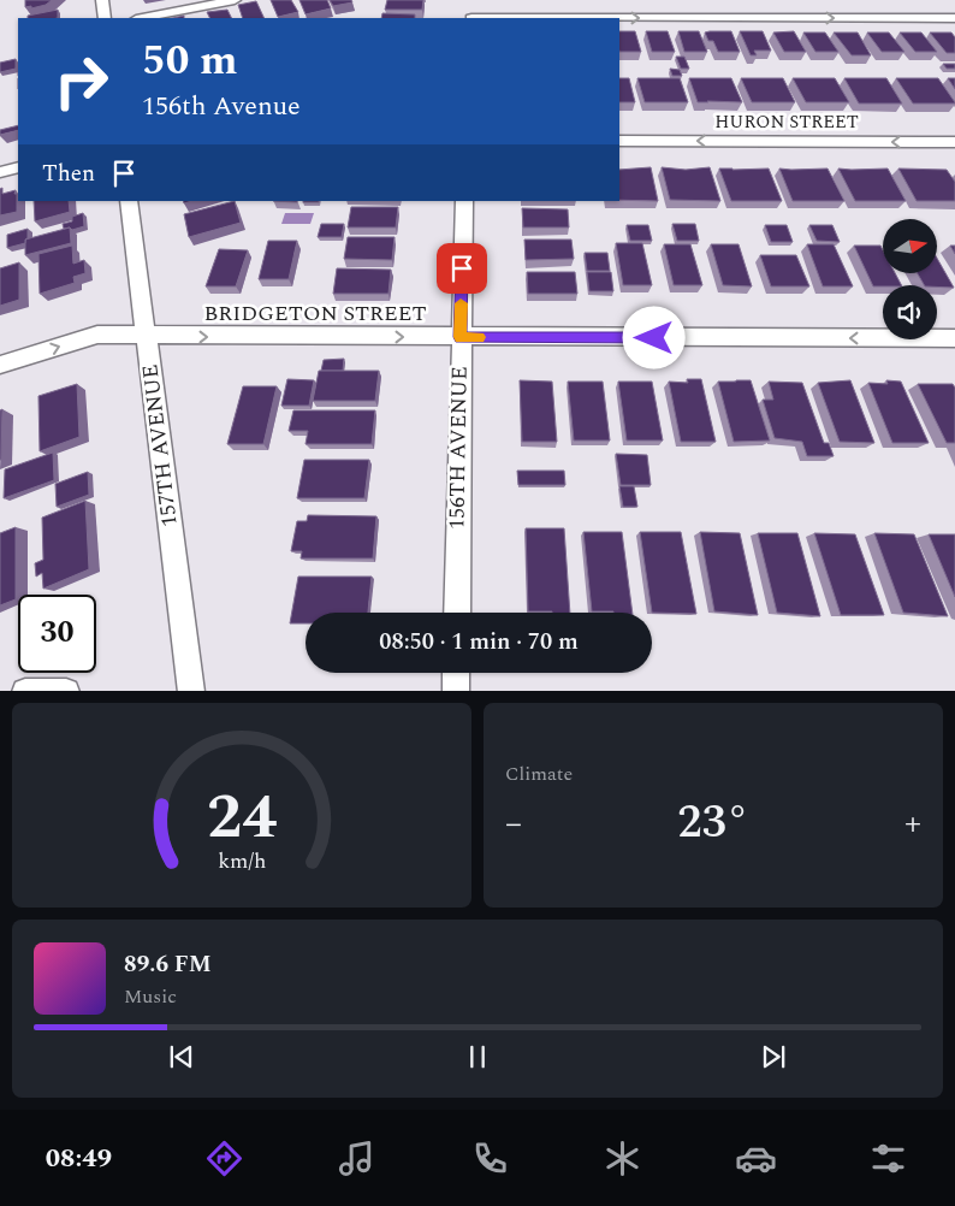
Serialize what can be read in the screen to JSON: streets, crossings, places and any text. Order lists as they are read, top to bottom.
{
  "streets": {
    "street": [
      "HURON STREET",
      "BRIDGETON STREET",
      "157TH AVENUE",
      "156TH AVENUE"
    ]
  },
  "crossings": [
    ["BRIDGETON STREET", "157TH AVENUE"],
    ["BRIDGETON STREET", "156TH AVENUE"]
  ],
  "north": "right",
  "page": {
    "turn": ["50 m", "156th Avenue"],
    "then": "Then",
    "limit": "30",
    "trip": "08:50 · 1 min · 70 m",
    "tile": "Climate",
    "heat": ["−", "23°", "+"],
    "song": ["89.6 FM", "Music"],
    "tabs": "08:49",
    "gauge": ["24", "km/h"]
  }
}
